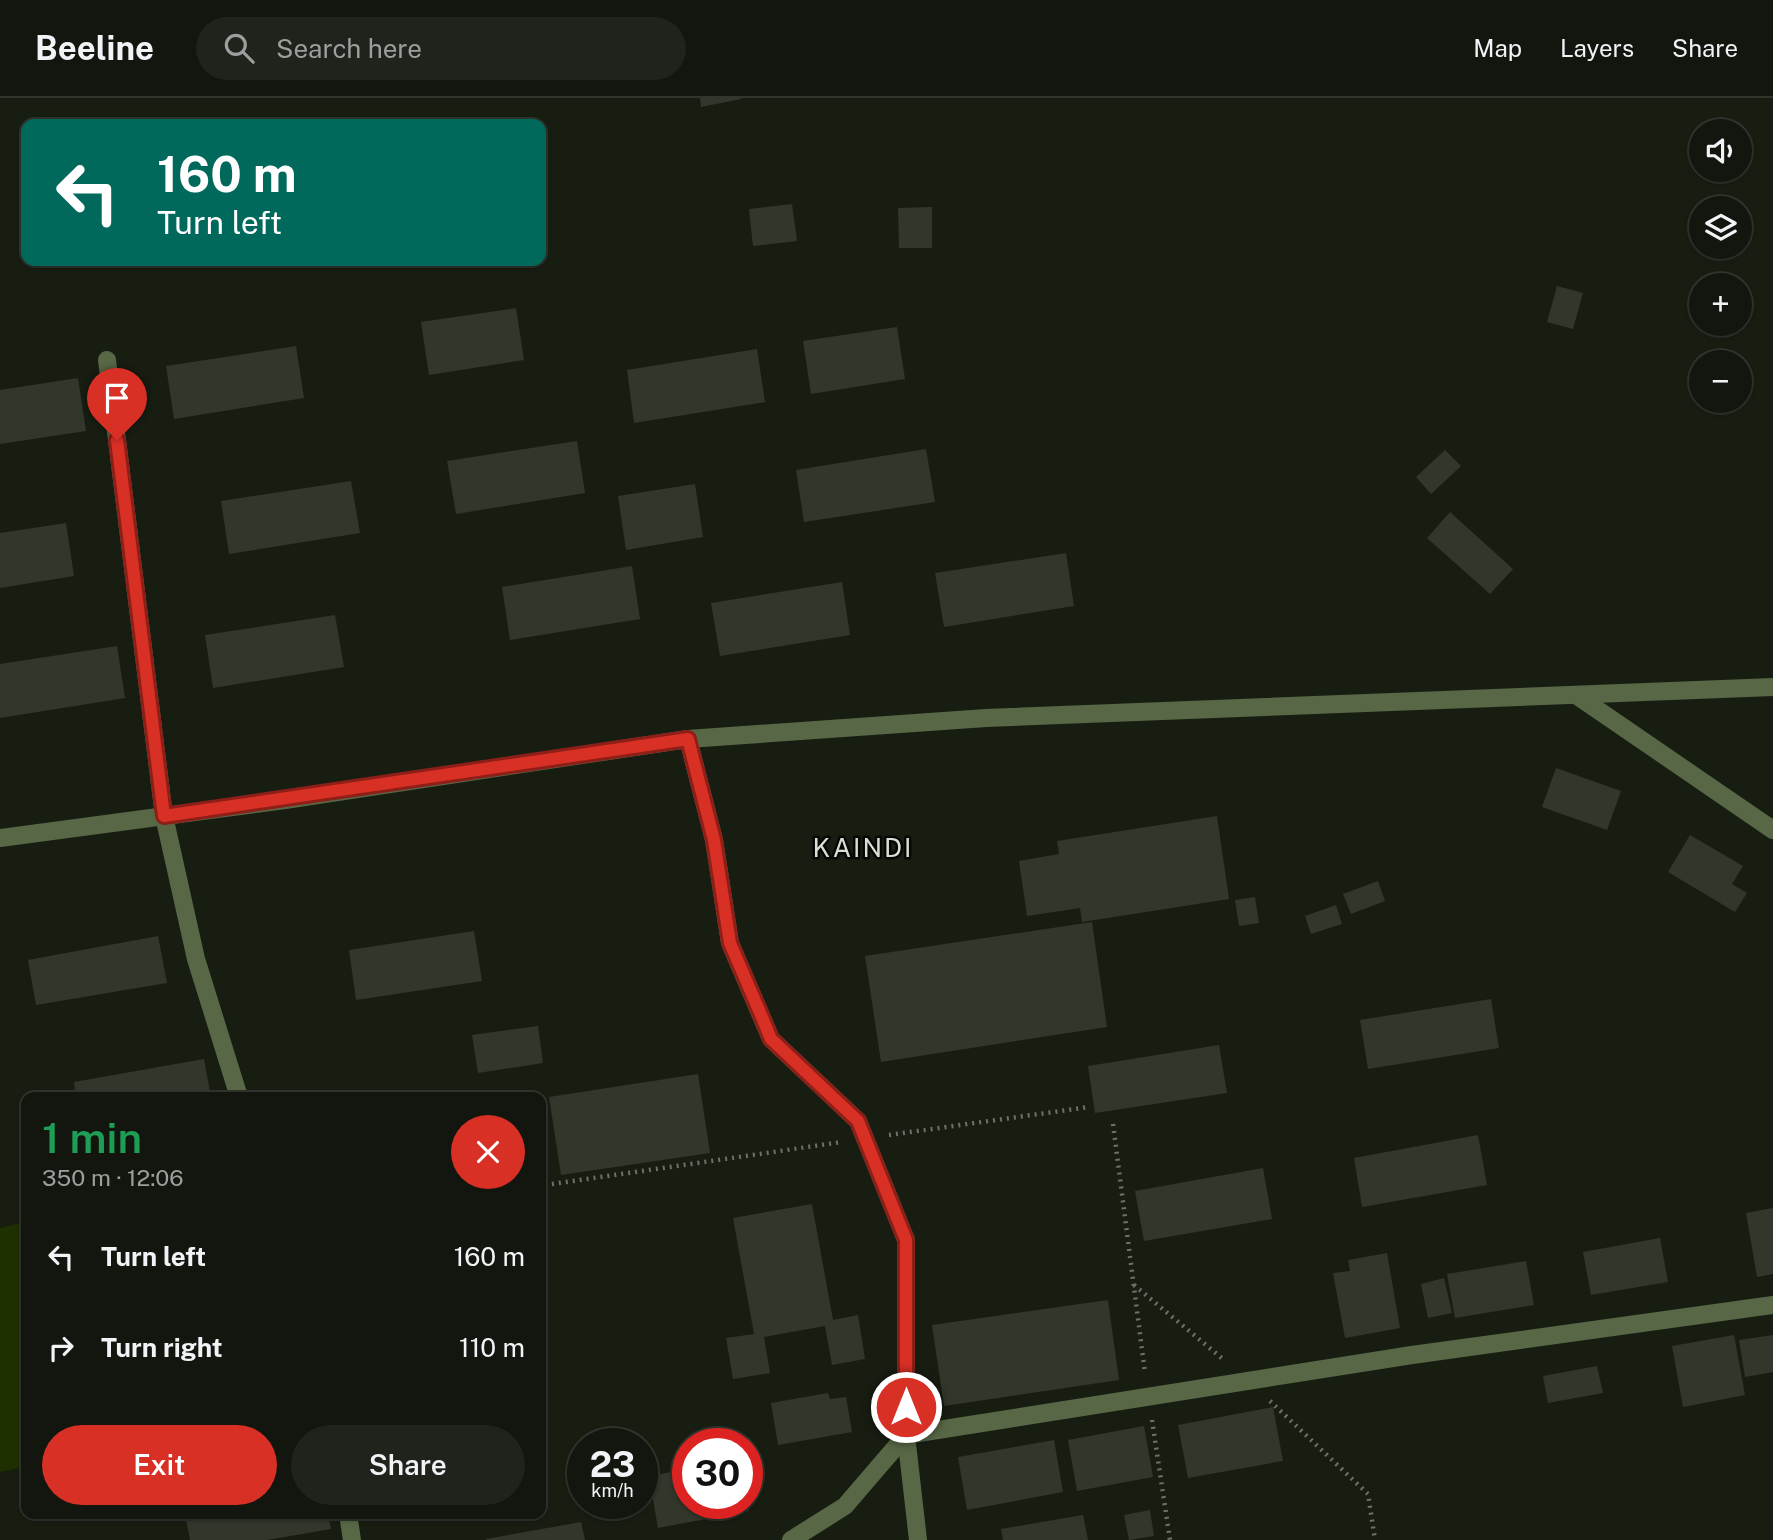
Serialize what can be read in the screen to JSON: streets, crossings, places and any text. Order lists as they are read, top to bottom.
{
  "districts": ["KAINDI"],
  "page": {
    "header": "Beeline",
    "search": "Search here",
    "nav": ["Map", "Layers", "Share"],
    "map_buttons": ["+", "−"],
    "turn": ["160 m", "Turn left"],
    "heading": ["1 min", "350 m · 12:06"],
    "list": [
      {
        "name": "Turn left",
        "value": "160 m"
      },
      {
        "name": "Turn right",
        "value": "110 m"
      }
    ],
    "buttons": ["Exit", "Share"],
    "speed": "23 km/h",
    "limit": "30"
  }
}
